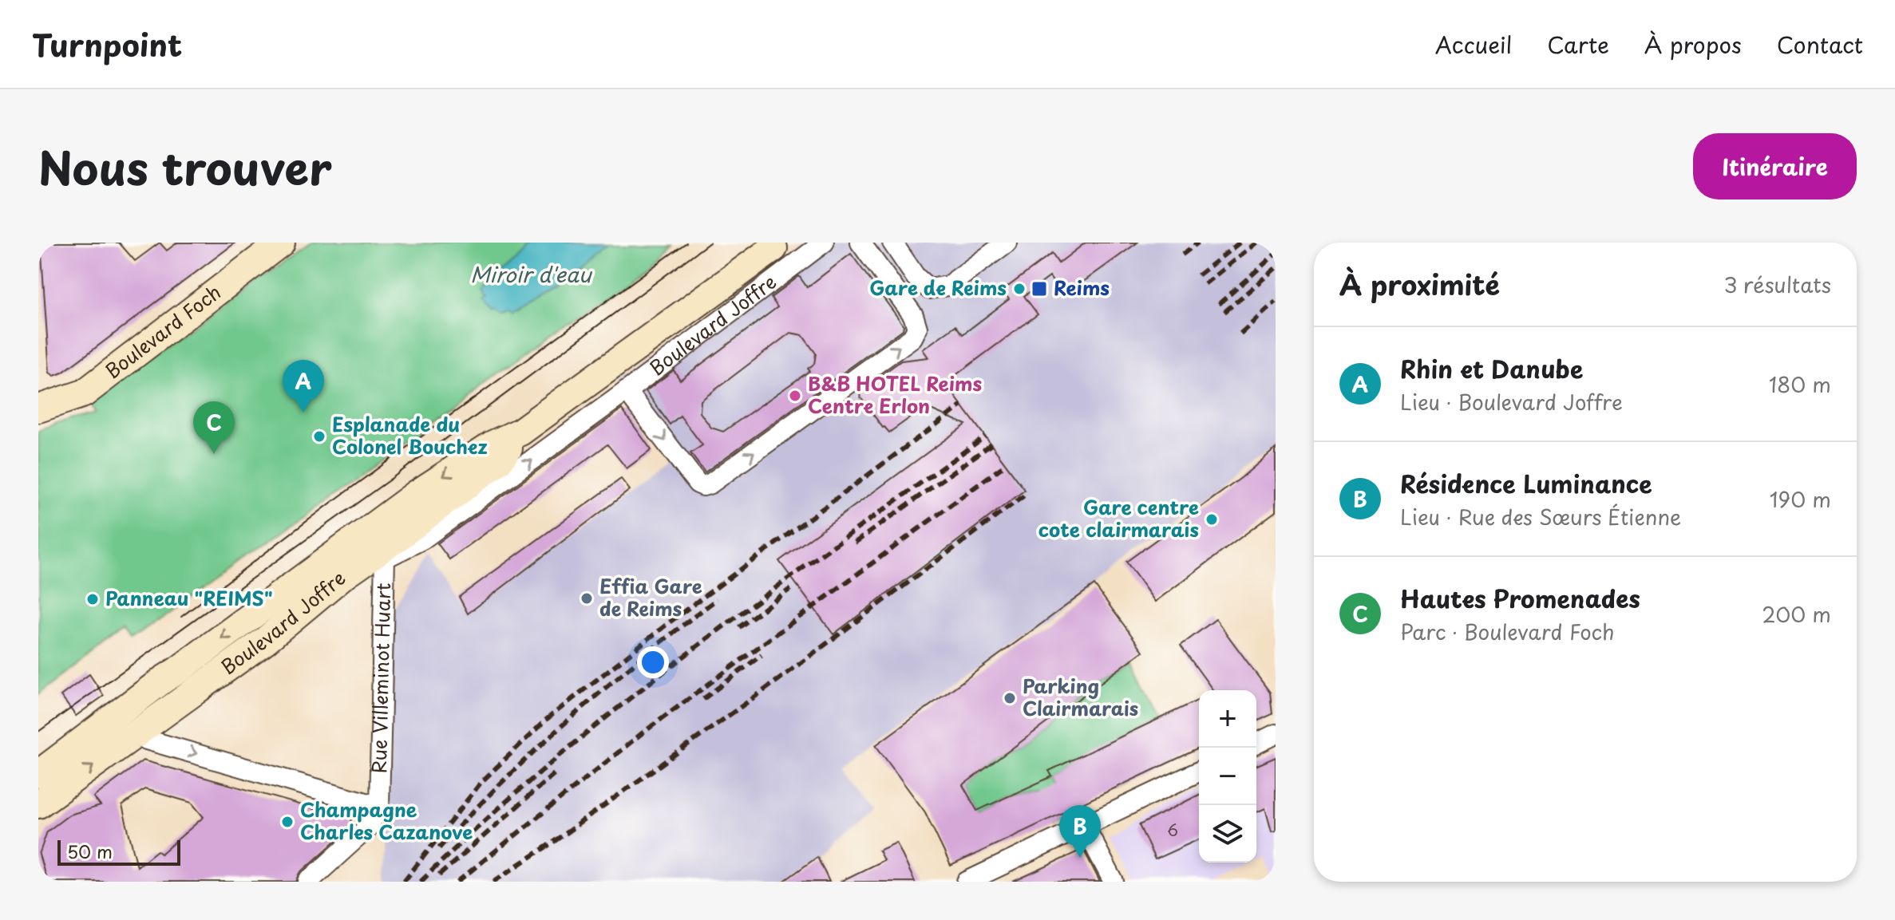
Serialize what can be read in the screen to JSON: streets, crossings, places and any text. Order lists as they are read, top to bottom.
{
  "streets": {
    "main road": ["Boulevard Joffre", "Boulevard Foch"],
    "street": ["Rue Villeminot Huart"]
  },
  "crossings": [
    ["Boulevard Joffre", "Rue Villeminot Huart"]
  ],
  "water": ["Miroir d'eau"],
  "places": {
    "other": [
      "Gare de Reims",
      "B&B HOTEL Reims Centre Erlon",
      "Esplanade du Colonel Bouchez",
      "Gare centre cote clairmarais",
      "Effia Gare de Reims",
      "Panneau \"REIMS\"",
      "Parking Clairmarais",
      "Champagne Charles Cazanove"
    ],
    "transit": ["Reims"]
  },
  "house_numbers": ["6"],
  "scale_bar": "50 m",
  "page": {
    "header": "Turnpoint",
    "nav": [
      "Accueil",
      "Carte",
      "À propos",
      "Contact"
    ],
    "title": "Nous trouver",
    "buttons": "Itinéraire",
    "heading": ["À proximité", "3 résultats"],
    "list": [
      {
        "mark": "A",
        "name": "Rhin et Danube",
        "note": "Lieu · Boulevard Joffre",
        "value": "180 m"
      },
      {
        "mark": "B",
        "name": "Résidence Luminance",
        "note": "Lieu · Rue des Sœurs Étienne",
        "value": "190 m"
      },
      {
        "mark": "C",
        "name": "Hautes Promenades",
        "note": "Parc · Boulevard Foch",
        "value": "200 m"
      }
    ],
    "pins": ["A", "C", "B"],
    "map_buttons": ["+", "−"],
    "scale": "50 m"
  }
}
